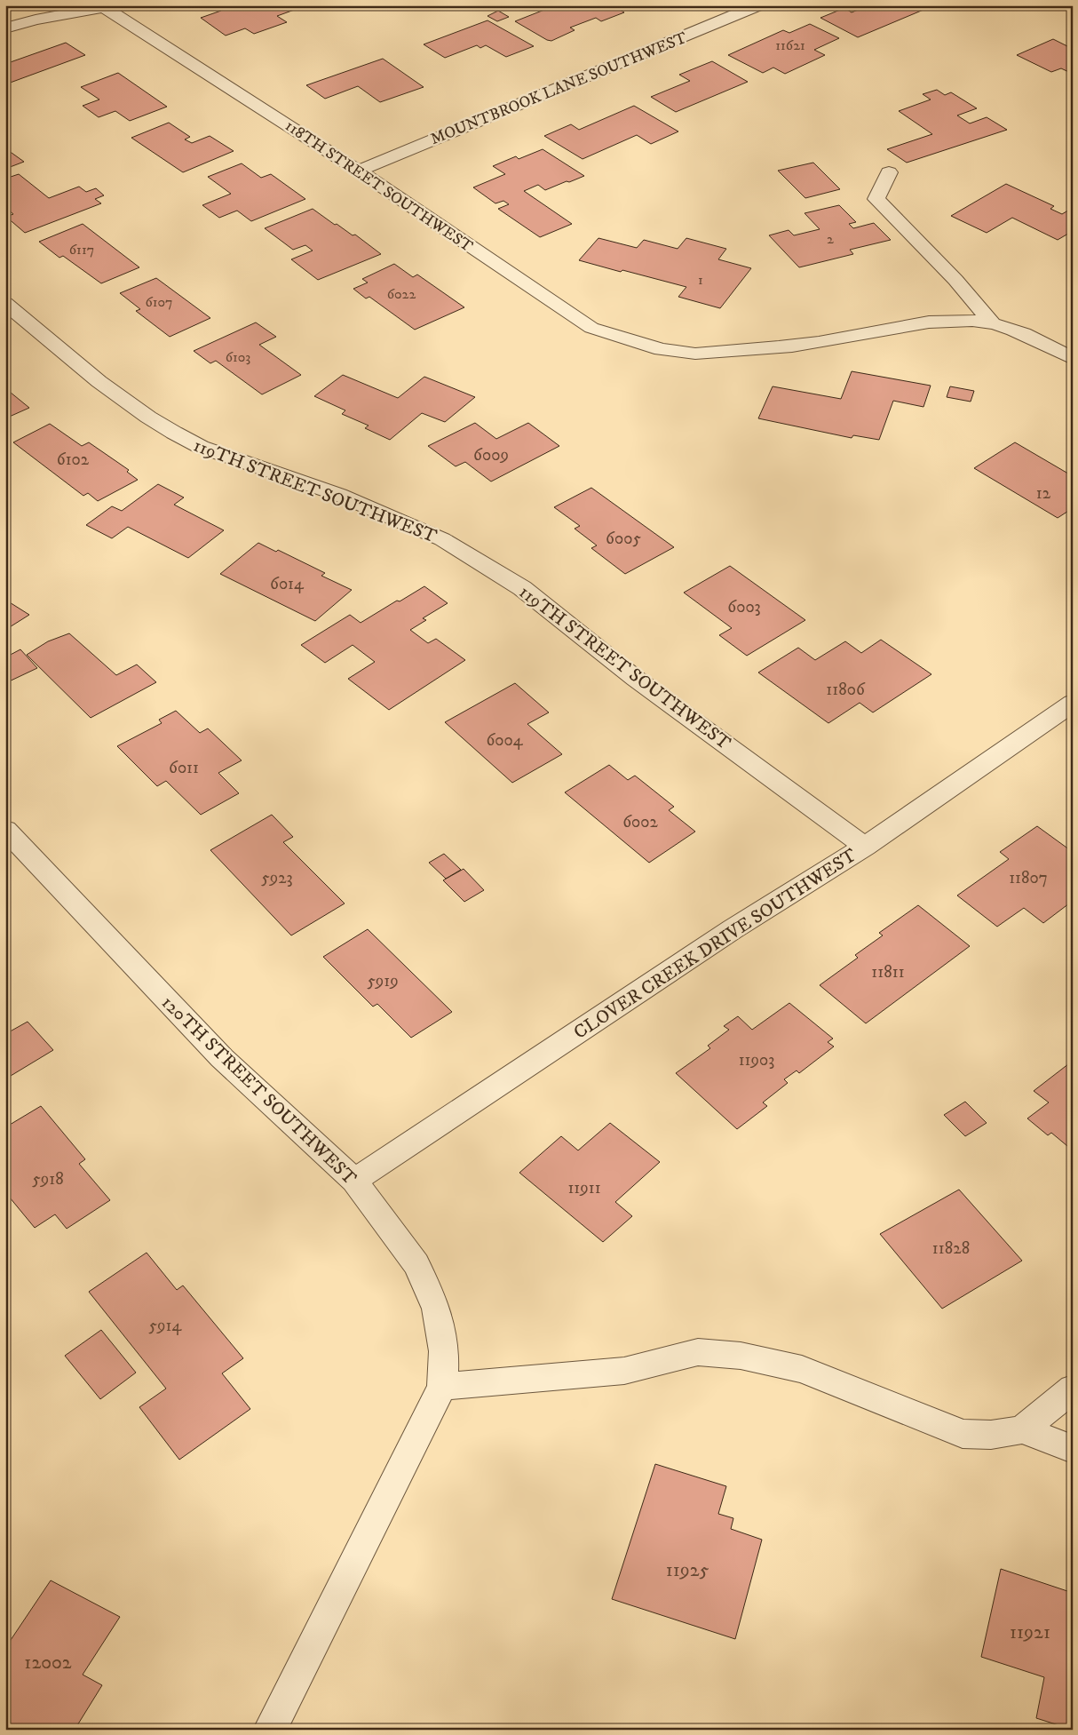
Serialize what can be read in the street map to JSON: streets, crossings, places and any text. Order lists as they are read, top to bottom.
{
  "streets": {
    "street": [
      "MOUNTBROOK LANE SOUTHWEST",
      "118TH STREET SOUTHWEST",
      "119TH STREET SOUTHWEST",
      "CLOVER CREEK DRIVE SOUTHWEST",
      "120TH STREET SOUTHWEST"
    ]
  },
  "crossings": [
    ["MOUNTBROOK LANE SOUTHWEST", "118TH STREET SOUTHWEST"],
    ["119TH STREET SOUTHWEST", "CLOVER CREEK DRIVE SOUTHWEST"],
    ["CLOVER CREEK DRIVE SOUTHWEST", "120TH STREET SOUTHWEST"]
  ],
  "house_numbers": [
    "11621",
    "2",
    "6117",
    "1",
    "6022",
    "6107",
    "6103",
    "6009",
    "6102",
    "12",
    "6005",
    "6014",
    "6003",
    "11806",
    "6004",
    "6011",
    "6002",
    "5923",
    "11807",
    "11811",
    "5919",
    "11903",
    "5918",
    "11911",
    "11828",
    "5914",
    "11925",
    "11921",
    "12002"
  ]
}
